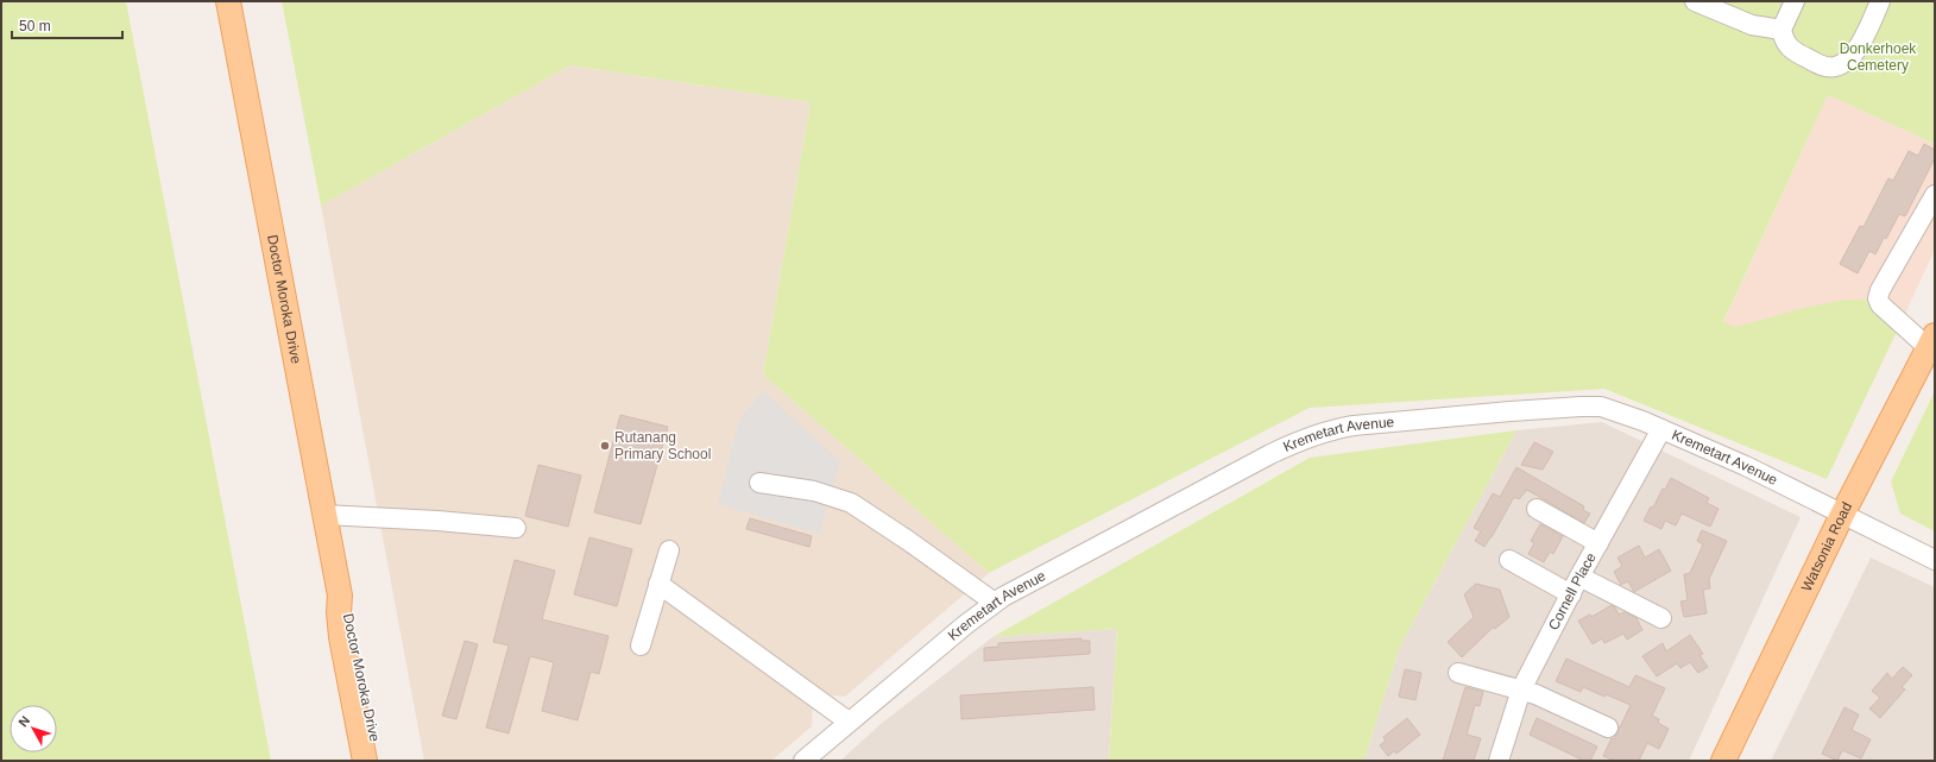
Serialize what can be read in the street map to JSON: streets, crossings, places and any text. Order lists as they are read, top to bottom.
{
  "streets": {
    "main road": ["Doctor Moroka Drive", "Watsonia Road"],
    "street": ["Kremetart Avenue", "Cornell Place"]
  },
  "crossings": [
    ["Kremetart Avenue", "Watsonia Road"],
    ["Kremetart Avenue", "Cornell Place"]
  ],
  "parks": ["Donkerhoek Cemetery"],
  "places": ["Rutanang Primary School"],
  "scale_bar": "50 m",
  "north": "top left"
}
